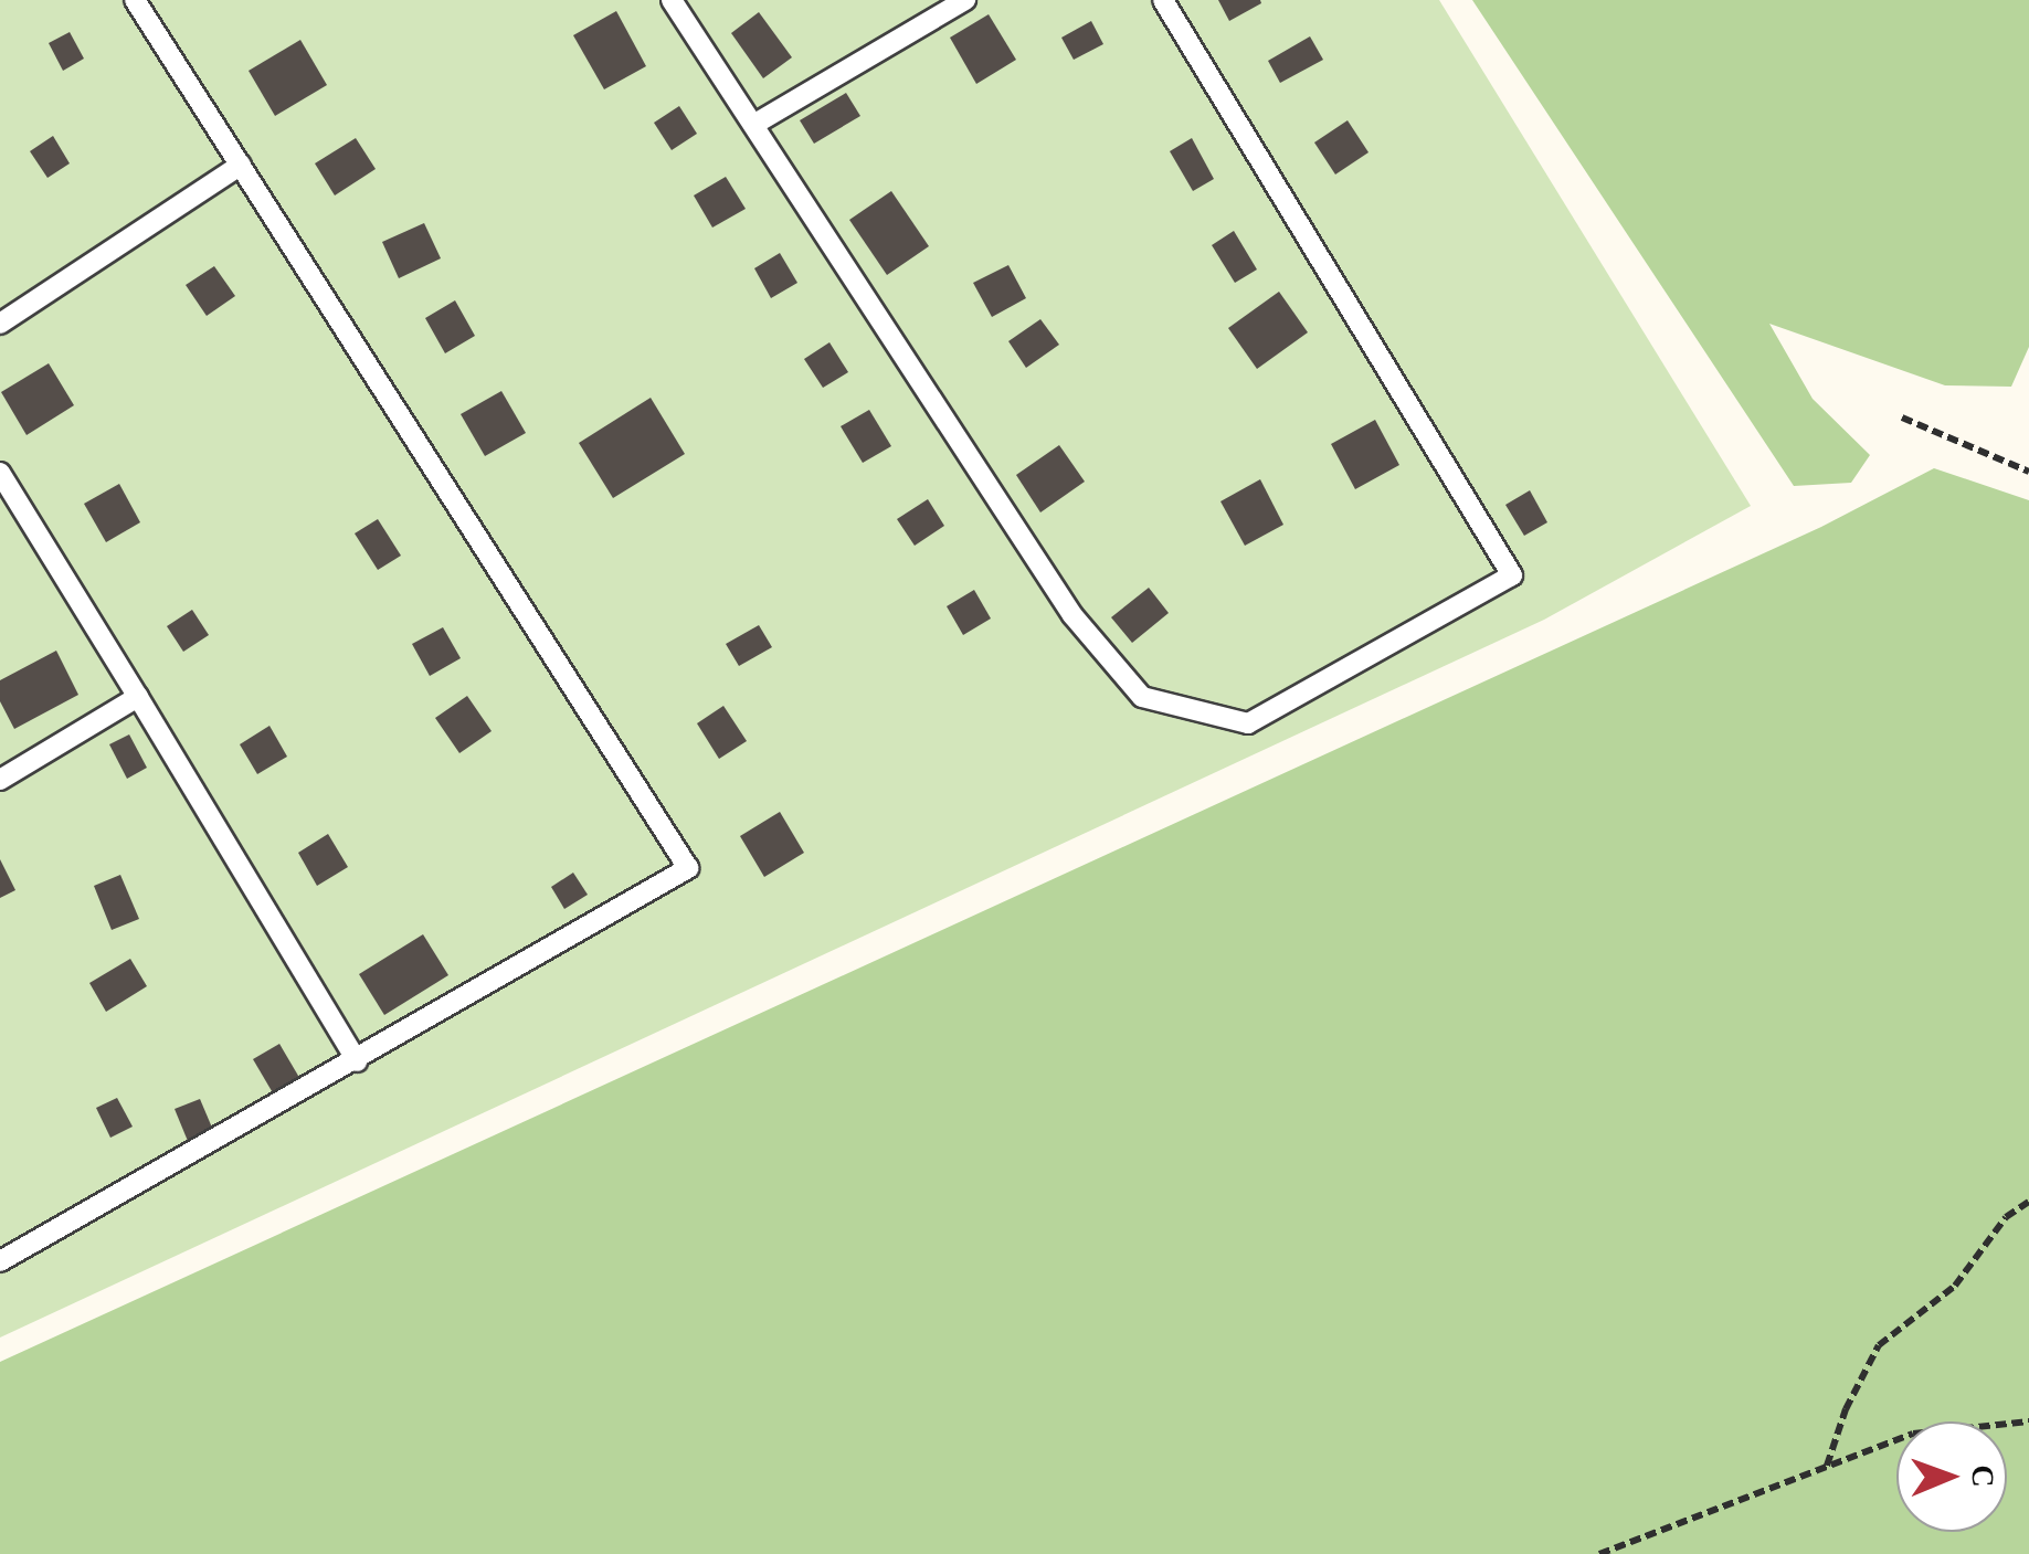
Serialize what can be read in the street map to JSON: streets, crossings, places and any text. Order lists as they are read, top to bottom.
{
  "north": "right"
}
